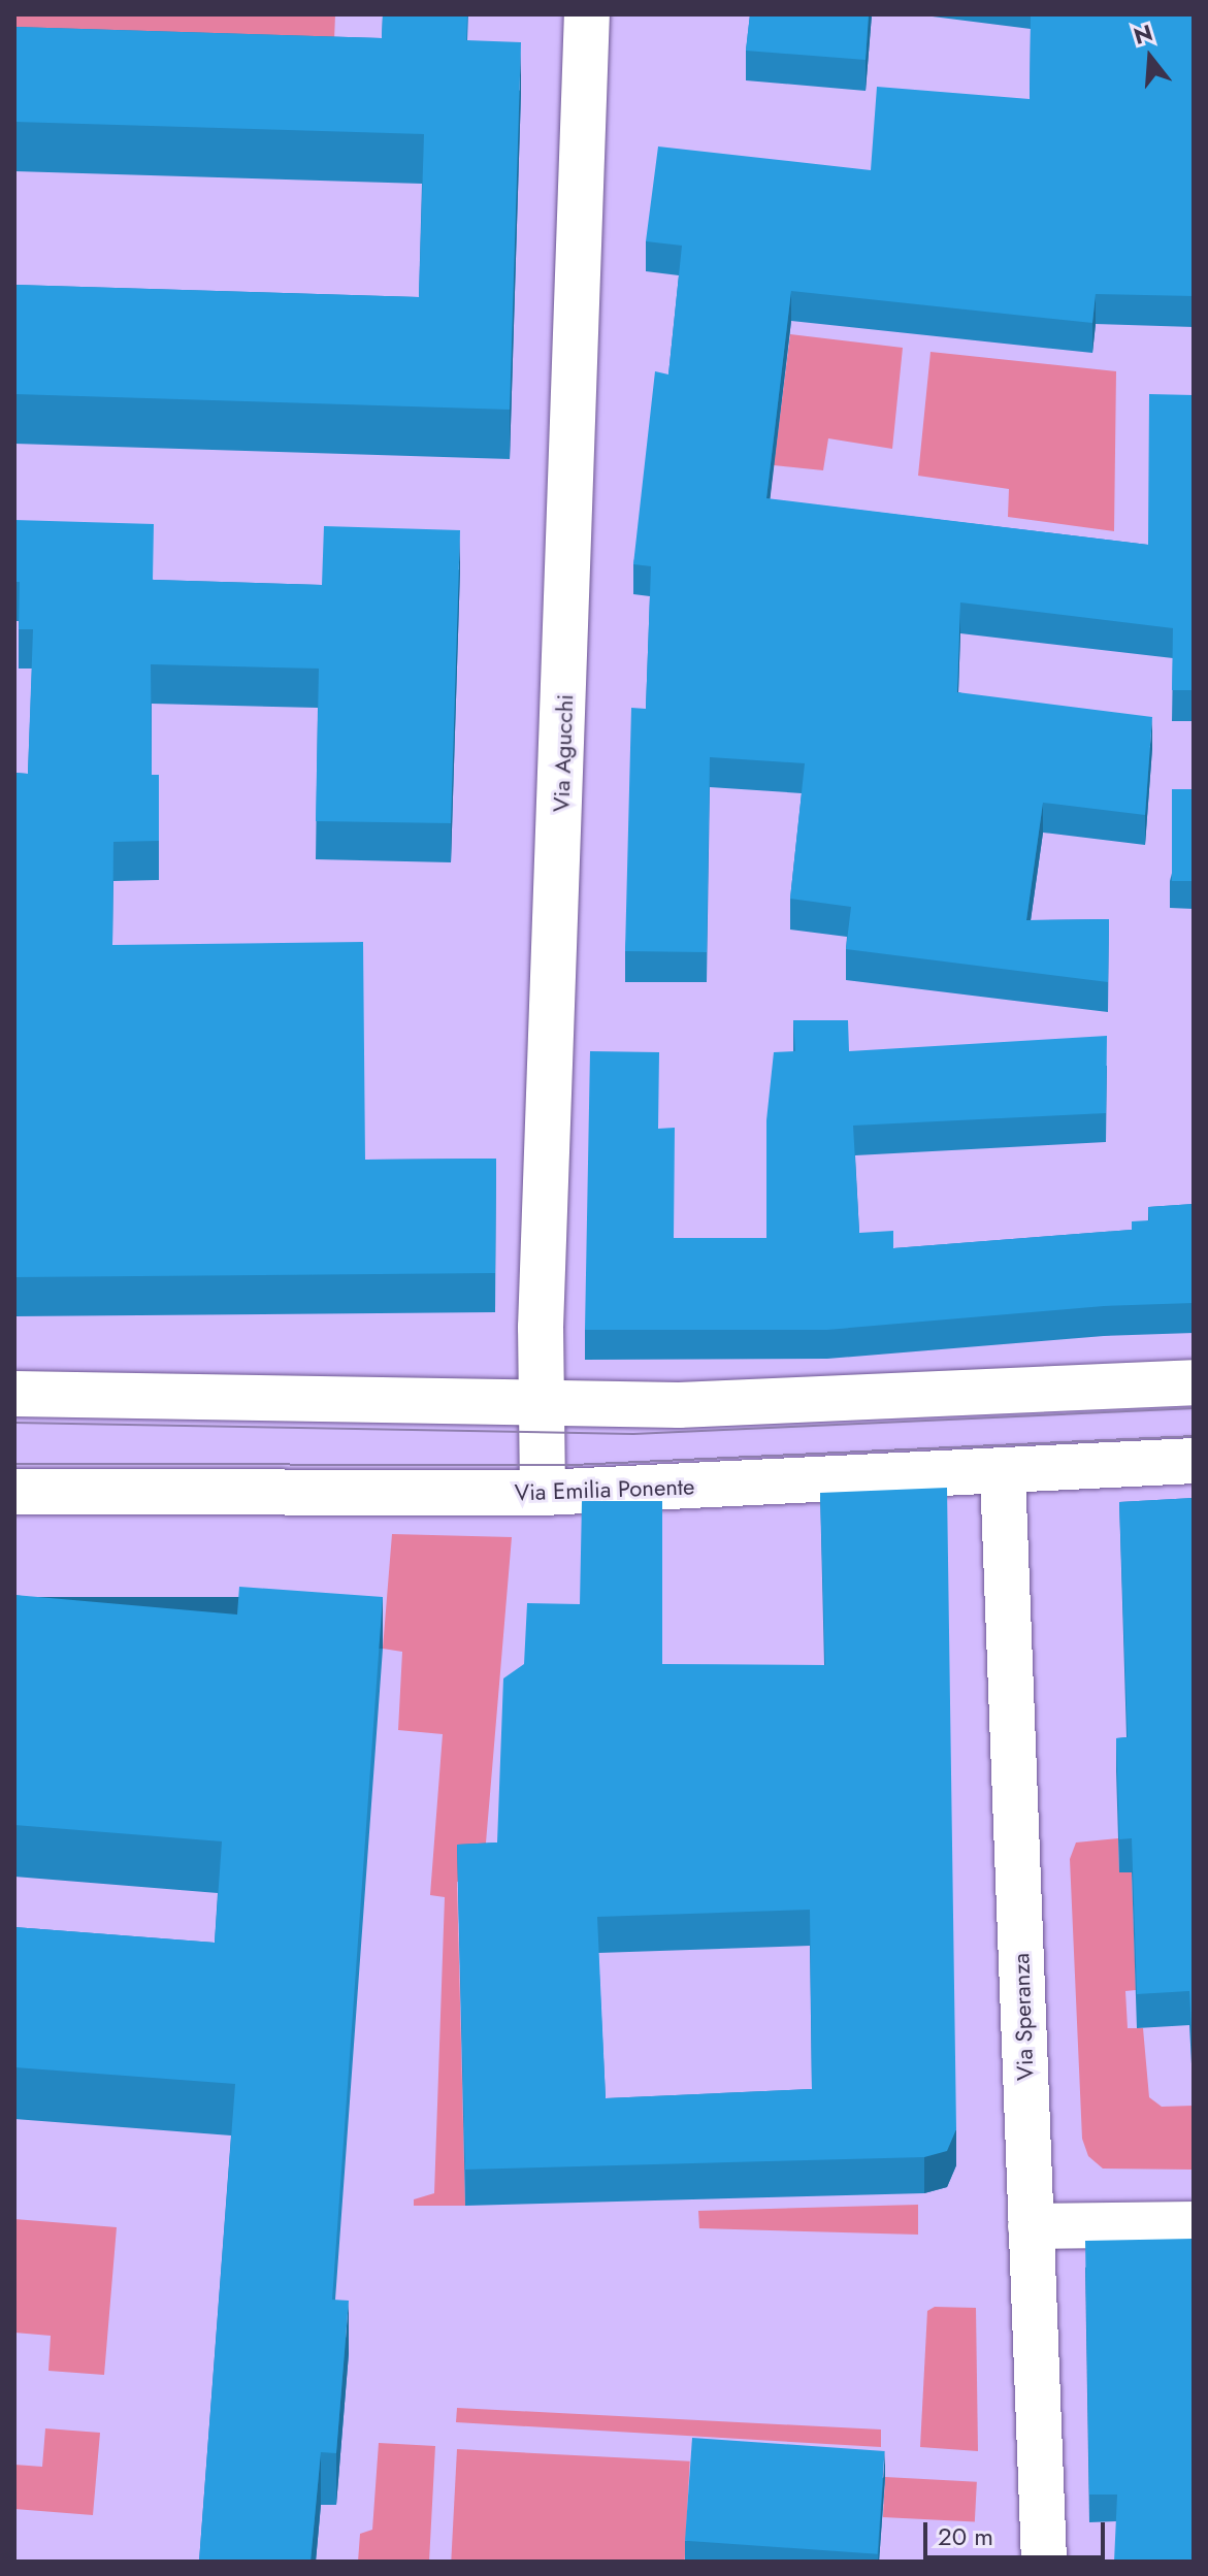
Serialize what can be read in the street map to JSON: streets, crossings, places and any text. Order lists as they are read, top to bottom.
{
  "streets": {
    "street": ["Via Agucchi", "Via Emilia Ponente", "Via Speranza"]
  },
  "crossings": [
    ["Via Agucchi", "Via Emilia Ponente"],
    ["Via Emilia Ponente", "Via Speranza"]
  ],
  "scale_bar": "20 m",
  "north": "top"
}
